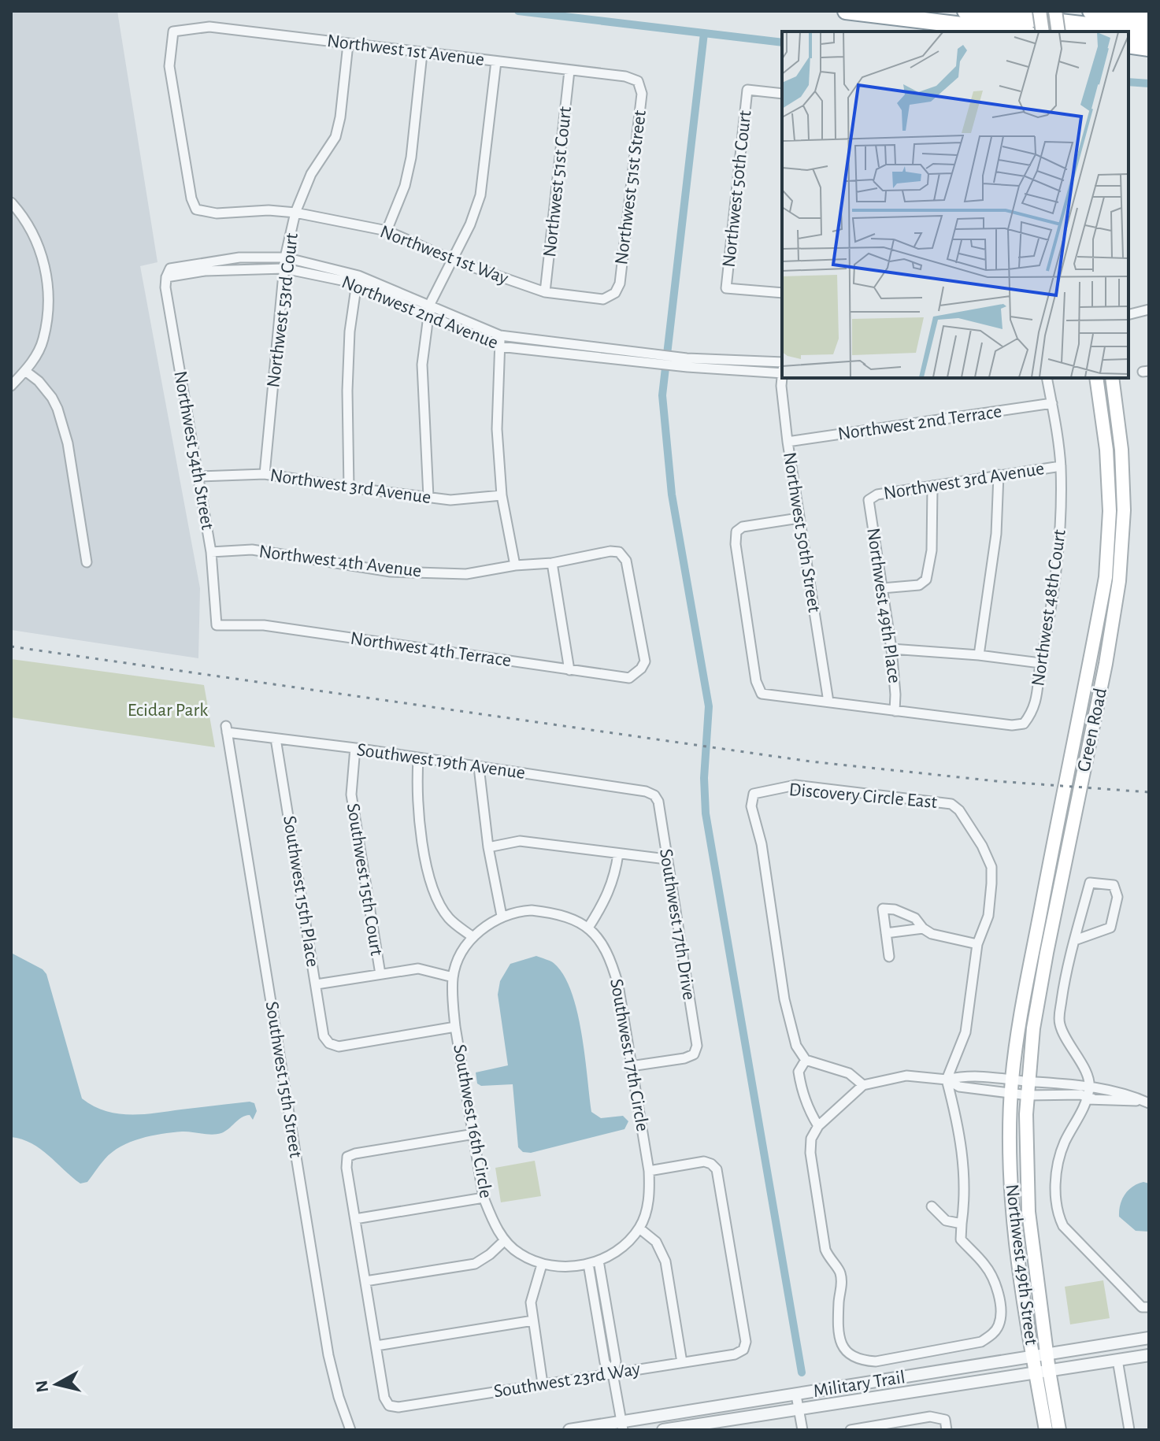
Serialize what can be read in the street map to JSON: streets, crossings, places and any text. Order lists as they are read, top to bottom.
{
  "streets": {
    "main road": ["Green Road", "Northwest 49th Street"],
    "street": [
      "Northwest 1st Avenue",
      "Northwest 51st Court",
      "Northwest 51st Street",
      "Northwest 50th Court",
      "Northwest 1st Way",
      "Northwest 53rd Court",
      "Northwest 2nd Avenue",
      "Northwest 2nd Terrace",
      "Northwest 54th Street",
      "Northwest 3rd Avenue",
      "Northwest 50th Street",
      "Northwest 4th Avenue",
      "Northwest 49th Place",
      "Northwest 48th Court",
      "Northwest 4th Terrace",
      "Southwest 19th Avenue",
      "Discovery Circle East",
      "Southwest 15th Court",
      "Southwest 15th Place",
      "Southwest 17th Drive",
      "Southwest 17th Circle",
      "Southwest 15th Street",
      "Southwest 16th Circle",
      "Southwest 23rd Way",
      "Military Trail"
    ]
  },
  "crossings": [
    ["Northwest 1st Avenue", "Northwest 51st Court"],
    ["Northwest 1st Avenue", "Northwest 51st Street"],
    ["Northwest 1st Avenue", "Northwest 1st Way"],
    ["Northwest 1st Avenue", "Northwest 53rd Court"],
    ["Northwest 51st Court", "Northwest 1st Way"],
    ["Northwest 51st Street", "Northwest 1st Way"],
    ["Northwest 1st Way", "Northwest 53rd Court"],
    ["Northwest 53rd Court", "Northwest 2nd Avenue"],
    ["Northwest 53rd Court", "Northwest 3rd Avenue"],
    ["Northwest 2nd Avenue", "Northwest 54th Street"],
    ["Northwest 2nd Terrace", "Northwest 50th Street"],
    ["Northwest 2nd Terrace", "Northwest 48th Court"],
    ["Northwest 54th Street", "Northwest 3rd Avenue"],
    ["Northwest 54th Street", "Northwest 4th Avenue"],
    ["Northwest 54th Street", "Northwest 4th Terrace"],
    ["Northwest 3rd Avenue", "Northwest 49th Place"],
    ["Northwest 3rd Avenue", "Northwest 48th Court"],
    ["Northwest 4th Avenue", "Northwest 4th Terrace"],
    ["Northwest 49th Place", "Northwest 48th Court"],
    ["Green Road", "Northwest 49th Street"],
    ["Southwest 19th Avenue", "Southwest 15th Court"],
    ["Southwest 19th Avenue", "Southwest 15th Place"],
    ["Southwest 19th Avenue", "Southwest 17th Drive"],
    ["Southwest 19th Avenue", "Southwest 15th Street"],
    ["Southwest 15th Place", "Southwest 16th Circle"],
    ["Southwest 17th Drive", "Southwest 17th Circle"],
    ["Southwest 17th Circle", "Southwest 16th Circle"],
    ["Southwest 17th Circle", "Southwest 23rd Way"],
    ["Northwest 49th Street", "Military Trail"]
  ],
  "parks": ["Ecidar Park"],
  "north": "left"
}
